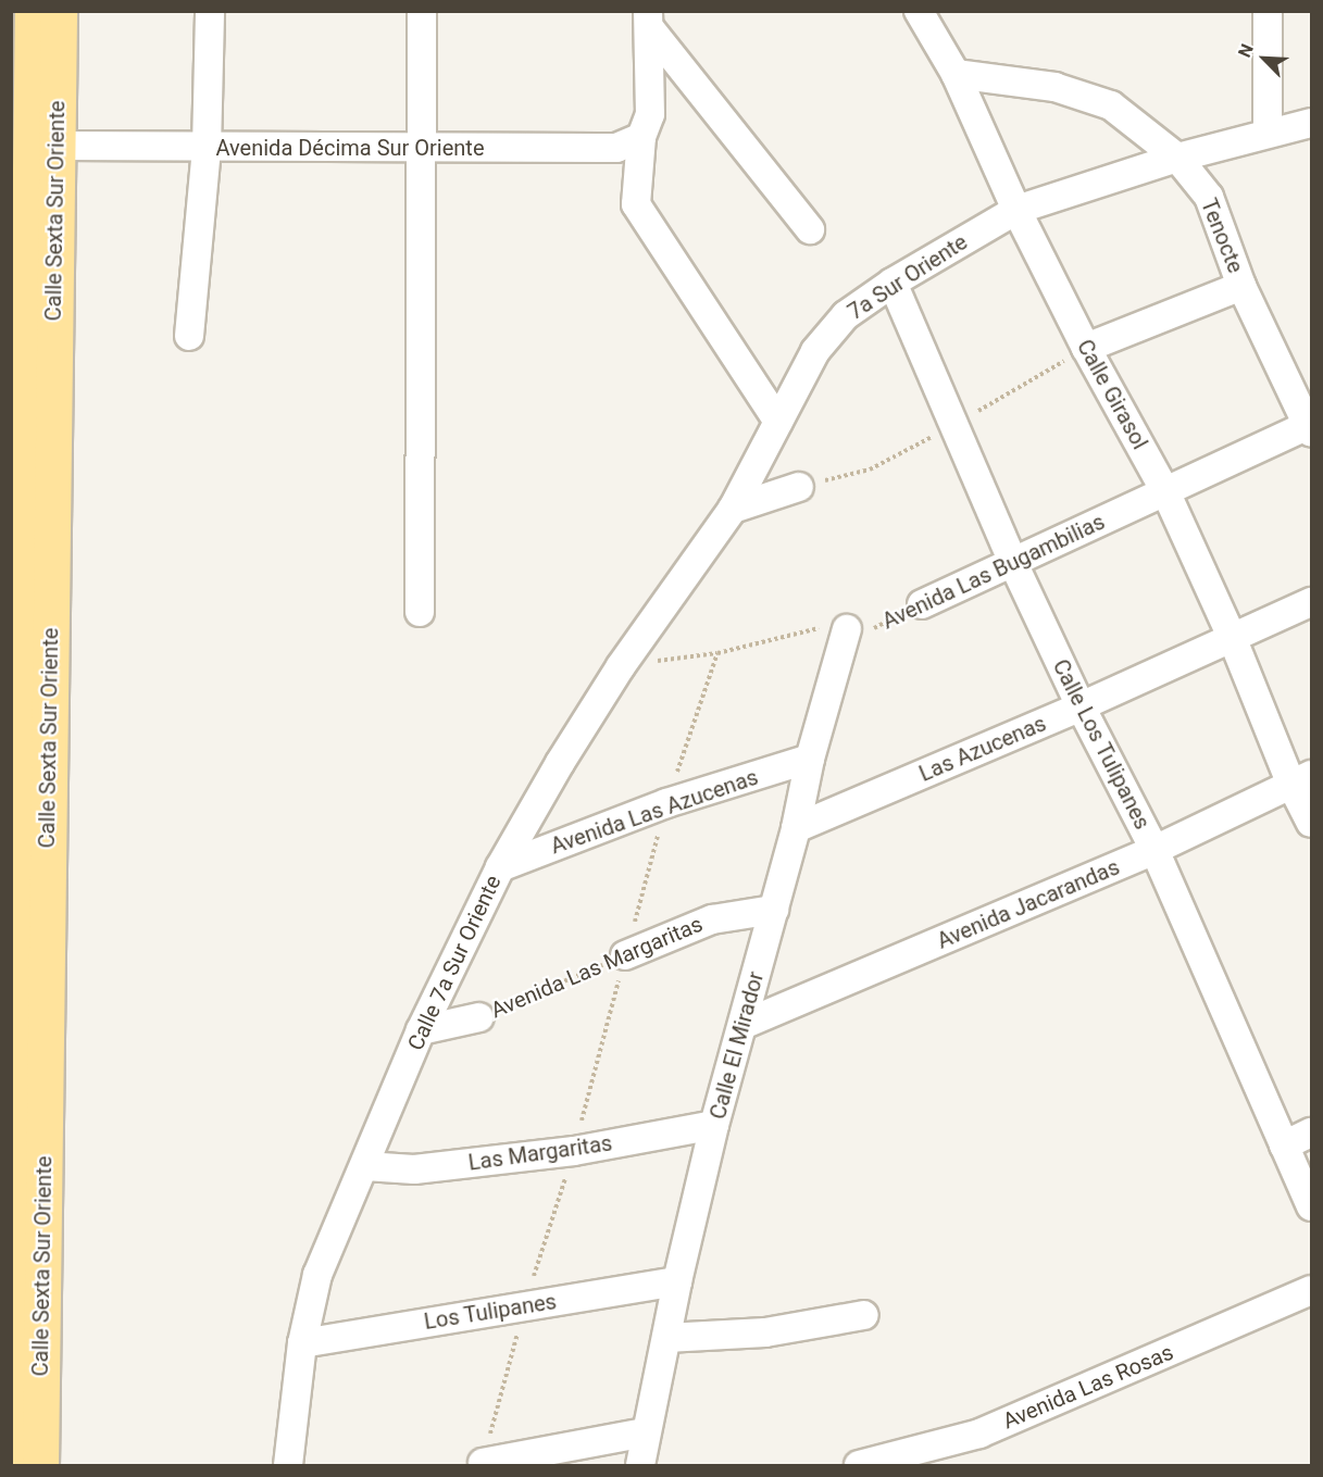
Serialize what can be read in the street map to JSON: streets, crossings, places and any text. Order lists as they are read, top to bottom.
{
  "streets": {
    "main road": ["Calle Sexta Sur Oriente"],
    "street": [
      "Avenida Décima Sur Oriente",
      "Tenocte",
      "7a Sur Oriente",
      "Calle Girasol",
      "Avenida Las Bugambilias",
      "Calle Los Tulipanes",
      "Las Azucenas",
      "Avenida Las Azucenas",
      "Avenida Jacarandas",
      "Calle 7a Sur Oriente",
      "Avenida Las Margaritas",
      "Calle El Mirador",
      "Las Margaritas",
      "Los Tulipanes",
      "Avenida Las Rosas"
    ]
  },
  "crossings": [
    ["Avenida Décima Sur Oriente", "Calle Sexta Sur Oriente"],
    ["Tenocte", "7a Sur Oriente"],
    ["Tenocte", "Calle Girasol"],
    ["Tenocte", "Avenida Las Bugambilias"],
    ["7a Sur Oriente", "Calle Girasol"],
    ["7a Sur Oriente", "Calle Los Tulipanes"],
    ["7a Sur Oriente", "Calle 7a Sur Oriente"],
    ["Calle Girasol", "Avenida Las Bugambilias"],
    ["Calle Girasol", "Las Azucenas"],
    ["Calle Girasol", "Avenida Jacarandas"],
    ["Avenida Las Bugambilias", "Calle Los Tulipanes"],
    ["Avenida Las Bugambilias", "Calle 7a Sur Oriente"],
    ["Avenida Las Bugambilias", "Calle El Mirador"],
    ["Calle Los Tulipanes", "Las Azucenas"],
    ["Calle Los Tulipanes", "Avenida Jacarandas"],
    ["Las Azucenas", "Calle El Mirador"],
    ["Avenida Las Azucenas", "Calle 7a Sur Oriente"],
    ["Avenida Las Azucenas", "Calle El Mirador"],
    ["Avenida Jacarandas", "Calle El Mirador"],
    ["Calle 7a Sur Oriente", "Avenida Las Margaritas"],
    ["Calle 7a Sur Oriente", "Las Margaritas"],
    ["Calle 7a Sur Oriente", "Los Tulipanes"],
    ["Avenida Las Margaritas", "Calle El Mirador"],
    ["Calle El Mirador", "Las Margaritas"],
    ["Calle El Mirador", "Los Tulipanes"]
  ],
  "north": "top left"
}
